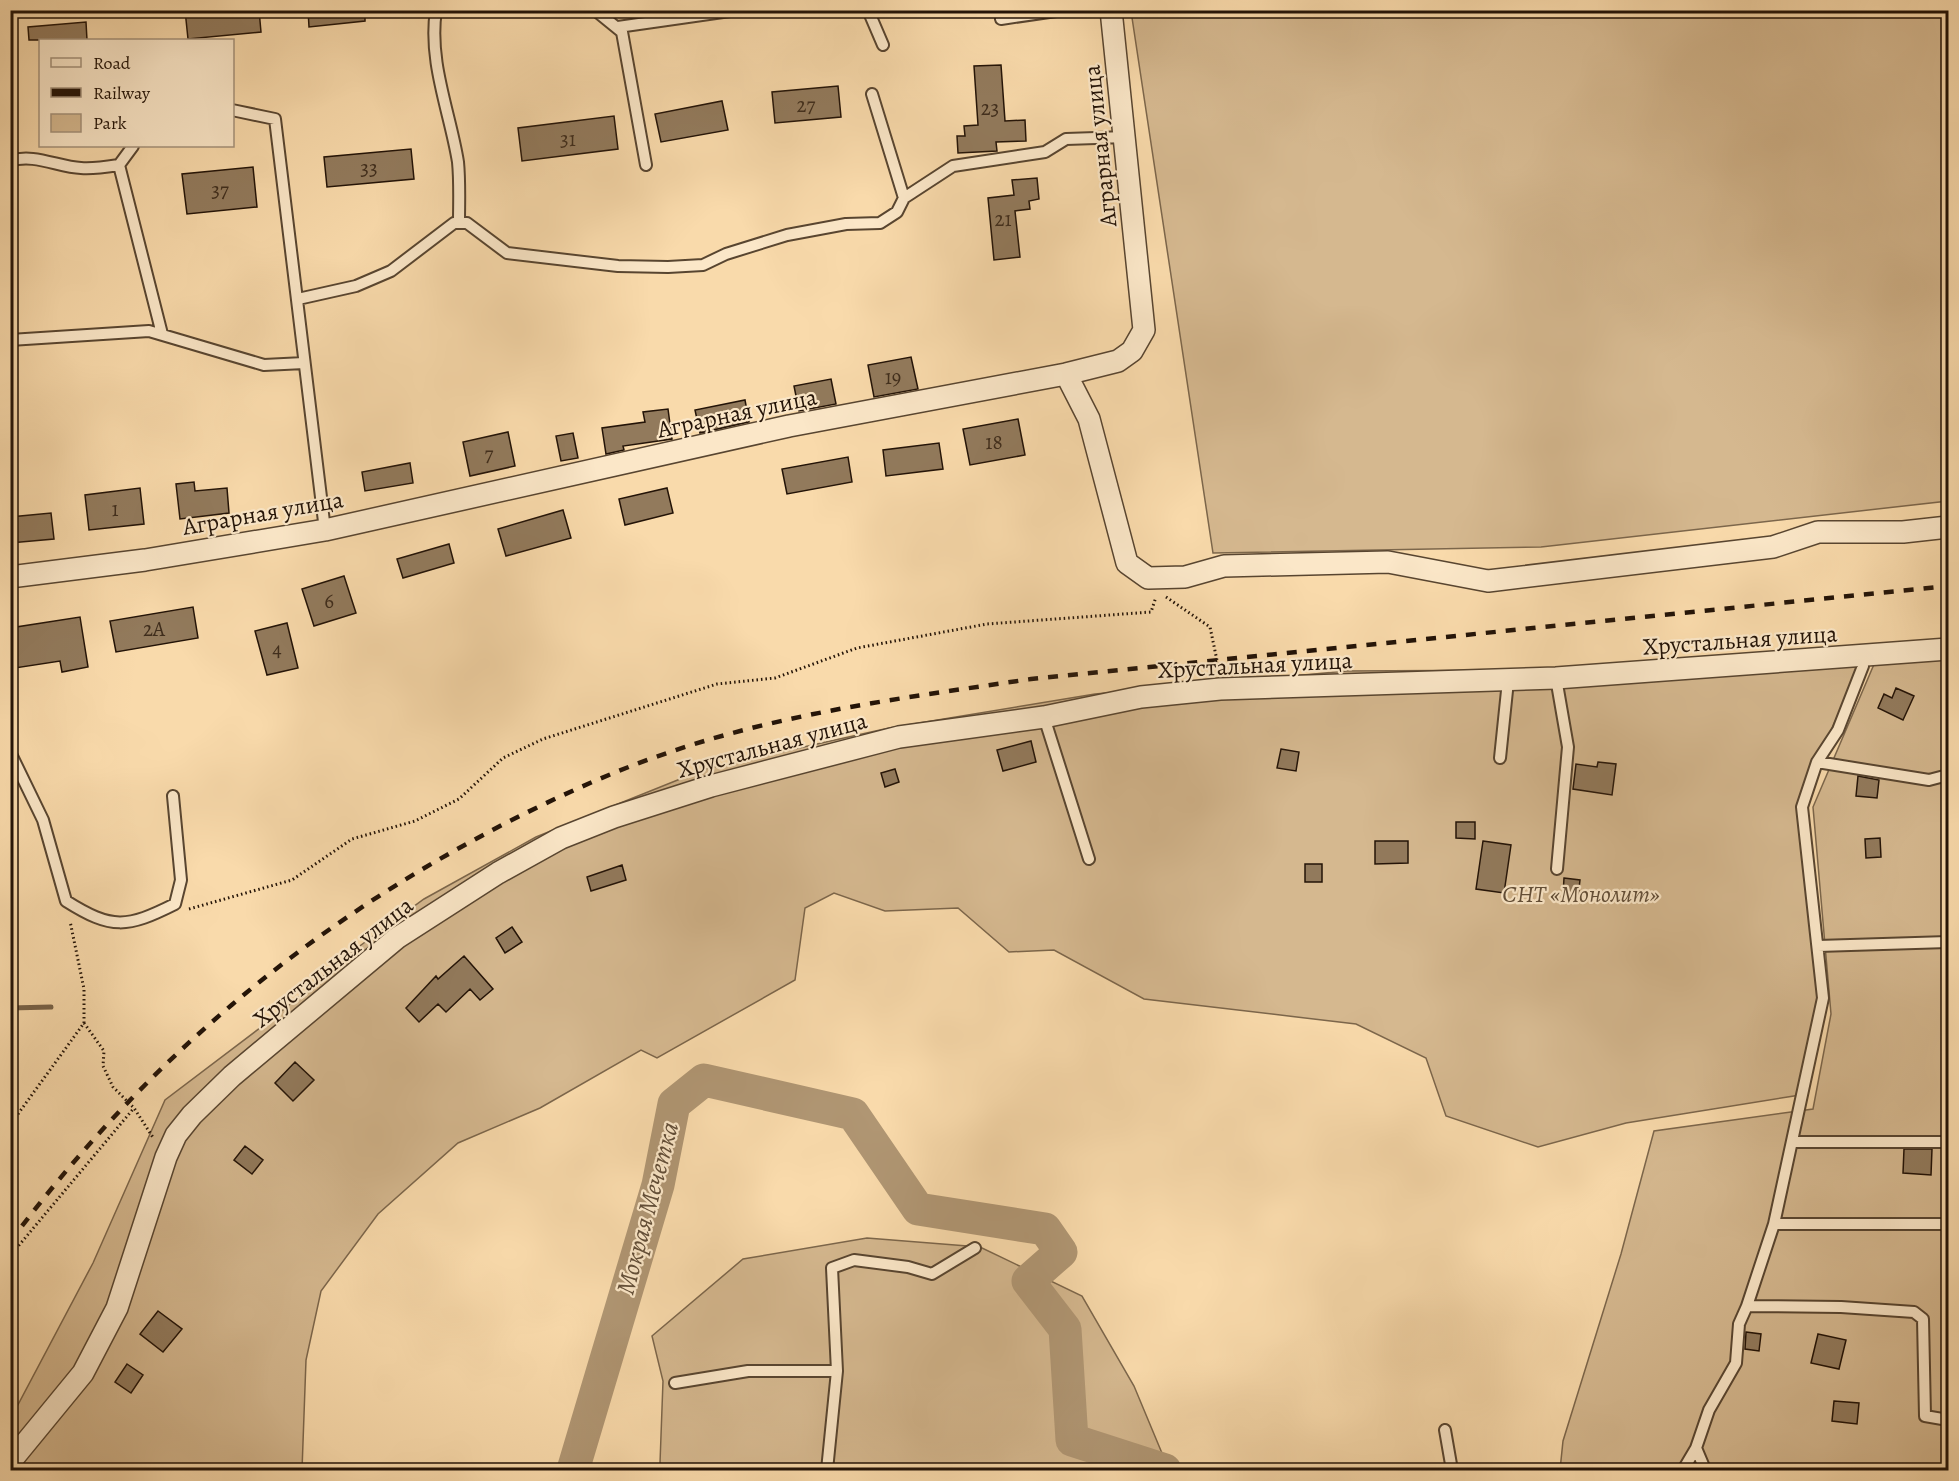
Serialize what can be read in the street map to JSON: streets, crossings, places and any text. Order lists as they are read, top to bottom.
{
  "streets": {
    "street": ["Аграрная улица", "Хрустальная улица"]
  },
  "water": ["Мокрая Мечетка"],
  "parks": ["СНТ «Монолит»"],
  "house_numbers": [
    "27",
    "23",
    "31",
    "33",
    "37",
    "21",
    "19",
    "18",
    "7",
    "1",
    "6",
    "2А",
    "4"
  ],
  "legend": ["Road", "Railway", "Park"]
}
